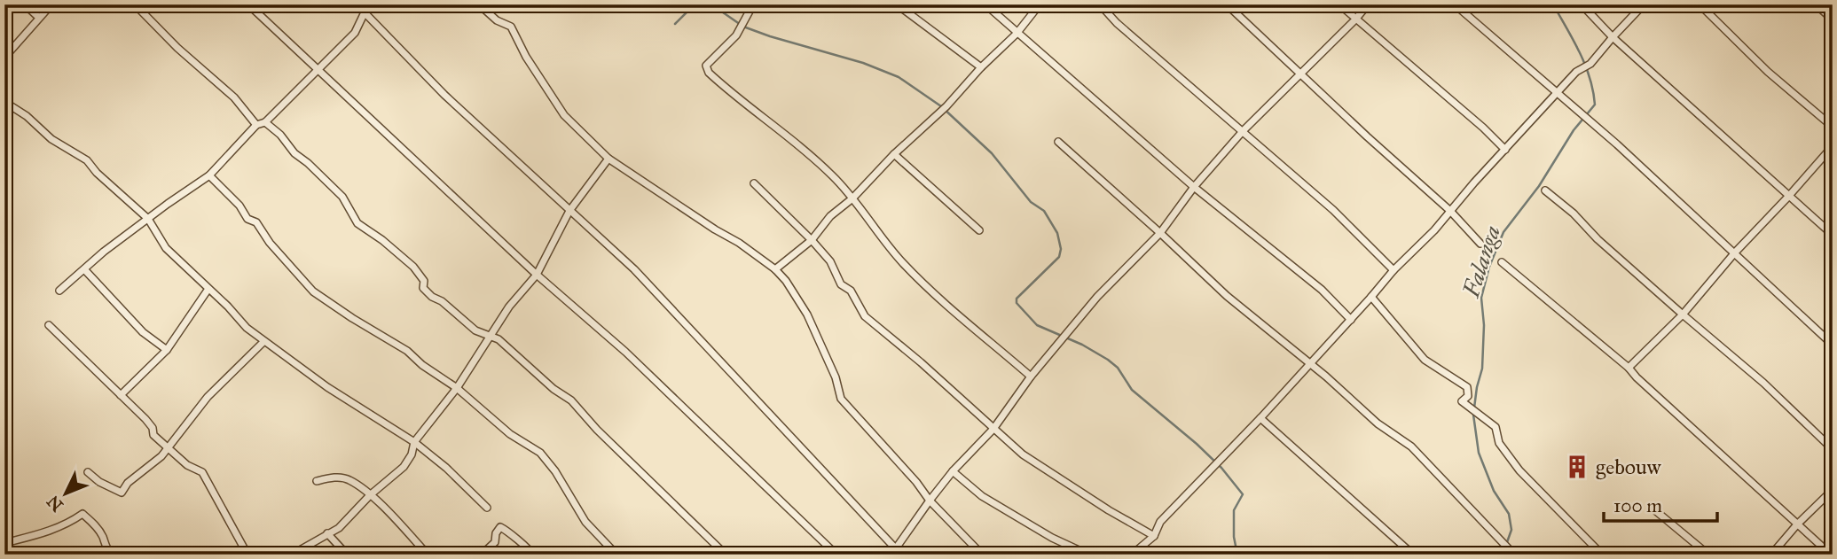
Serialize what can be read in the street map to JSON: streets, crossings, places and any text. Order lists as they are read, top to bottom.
{
  "water": ["Falanga"],
  "places": {
    "building": ["gebouw"]
  },
  "scale_bar": "100 m",
  "north": "bottom left"
}
